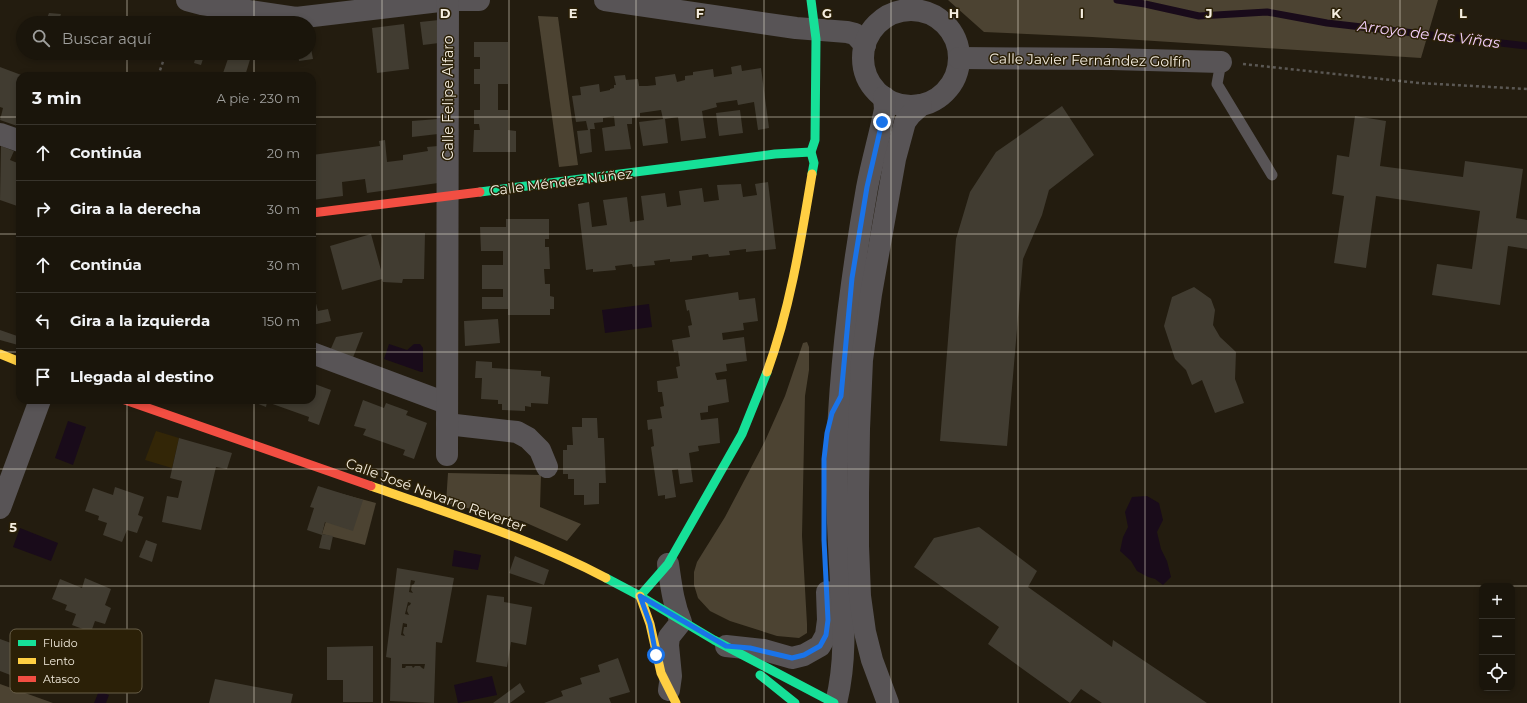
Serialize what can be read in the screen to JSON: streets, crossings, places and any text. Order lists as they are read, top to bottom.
{
  "streets": {
    "street": [
      "Calle Javier Fernández Golfín",
      "Calle Felipe Alfaro",
      "Calle Méndez Núñez",
      "Calle José Navarro Reverter"
    ]
  },
  "crossings": [
    ["Calle Felipe Alfaro", "Calle Méndez Núñez"]
  ],
  "water": ["Arroyo de las Viñas"],
  "legend": ["Fluido", "Lento", "Atasco"],
  "page": {
    "search": "Buscar aquí",
    "heading": ["3 min", "A pie · 230 m"],
    "list": [
      ["Continúa", "20 m"],
      ["Gira a la derecha", "30 m"],
      ["Continúa", "30 m"],
      ["Gira a la izquierda", "150 m"],
      "Llegada al destino"
    ],
    "map_buttons": ["+", "−"]
  },
  "grid": {
    "columns": [
      "D",
      "E",
      "F",
      "G",
      "H",
      "I",
      "J",
      "K",
      "L"
    ],
    "rows": ["5"]
  }
}
